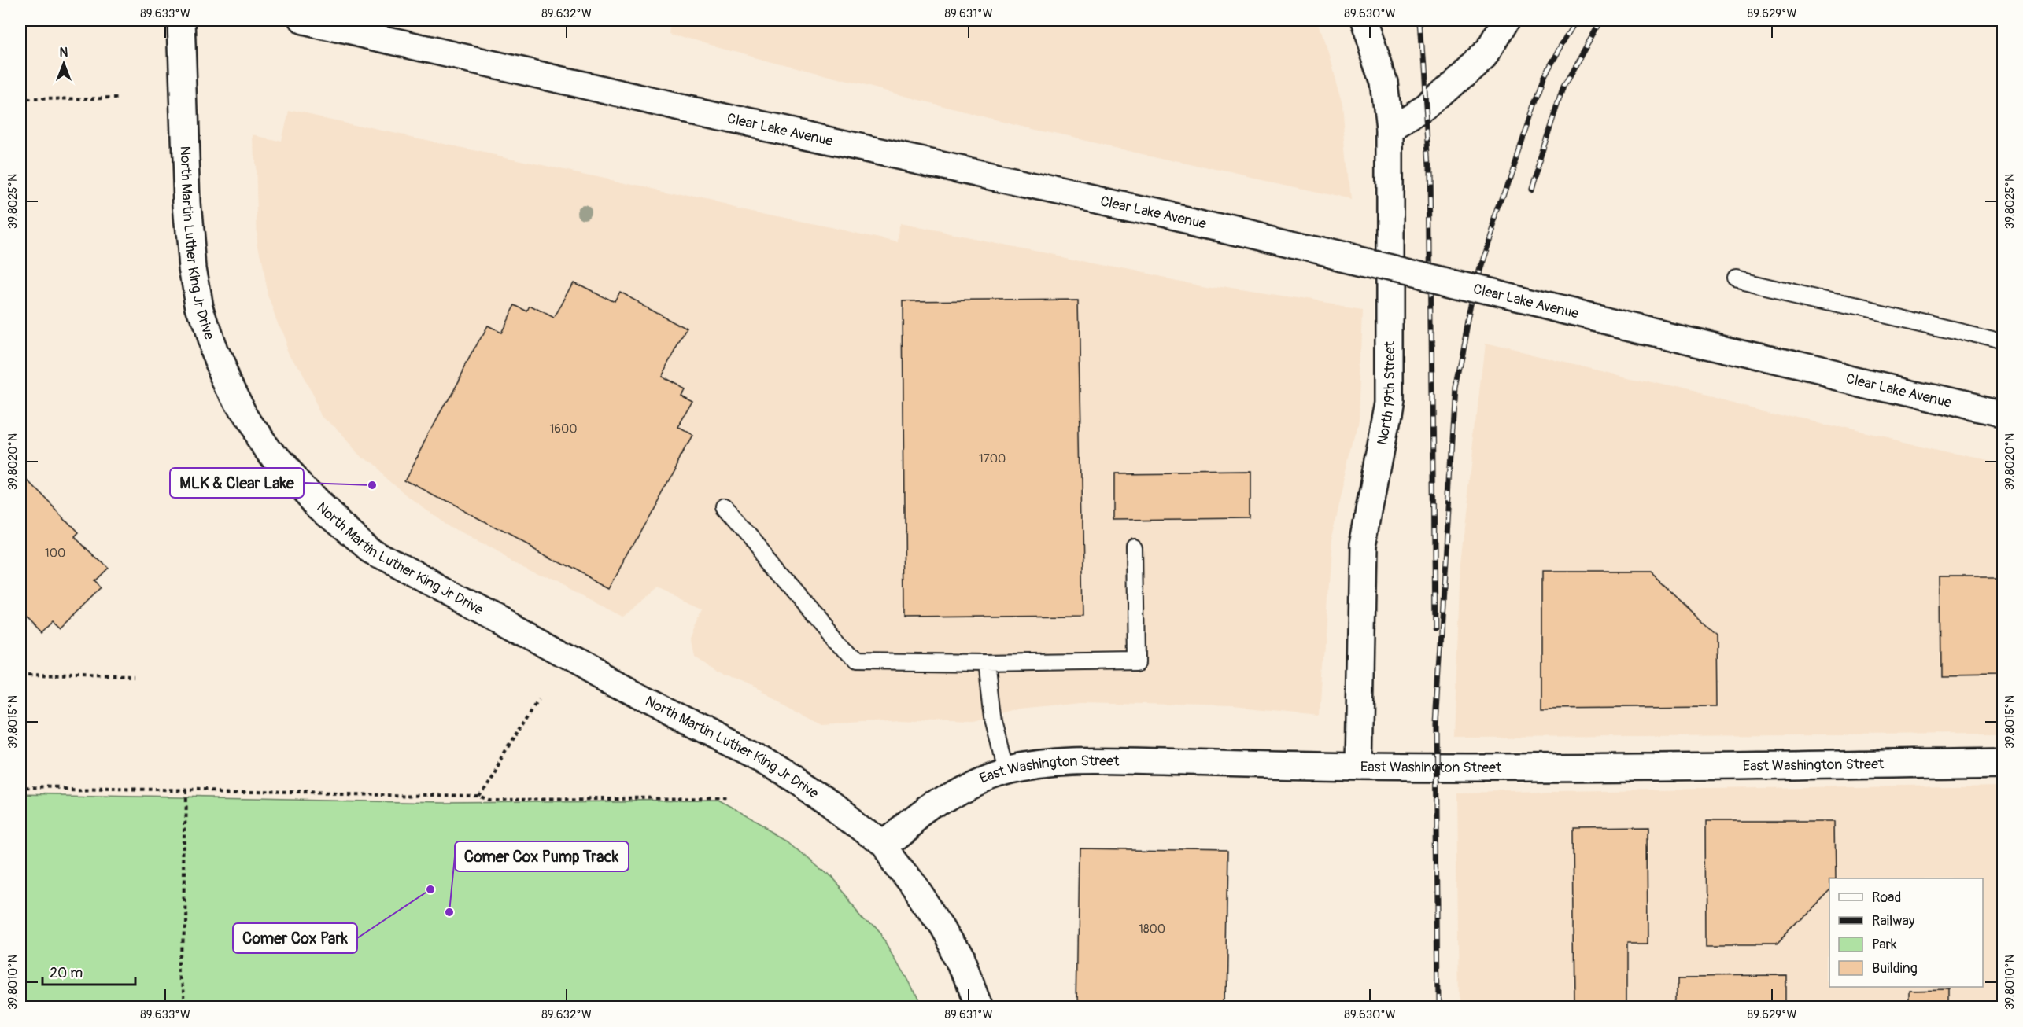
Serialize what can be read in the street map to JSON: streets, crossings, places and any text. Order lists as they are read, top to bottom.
{
  "streets": {
    "street": [
      "Clear Lake Avenue",
      "North Martin Luther King Jr Drive",
      "North 19th Street",
      "East Washington Street"
    ]
  },
  "crossings": [
    ["North Martin Luther King Jr Drive", "East Washington Street"],
    ["North 19th Street", "East Washington Street"]
  ],
  "places": ["MLK & Clear Lake", "Comer Cox Park", "Comer Cox Pump Track"],
  "house_numbers": [
    "1600",
    "1700",
    "100",
    "1800"
  ],
  "legend": [
    "Road",
    "Railway",
    "Park",
    "Building"
  ],
  "scale_bar": "20 m",
  "north": "top",
  "coordinates": [
    "89.633°W",
    "89.632°W",
    "89.631°W",
    "89.630°W",
    "89.629°W",
    "39.8025°N",
    "39.8020°N",
    "39.8015°N",
    "39.8010°N"
  ]
}
